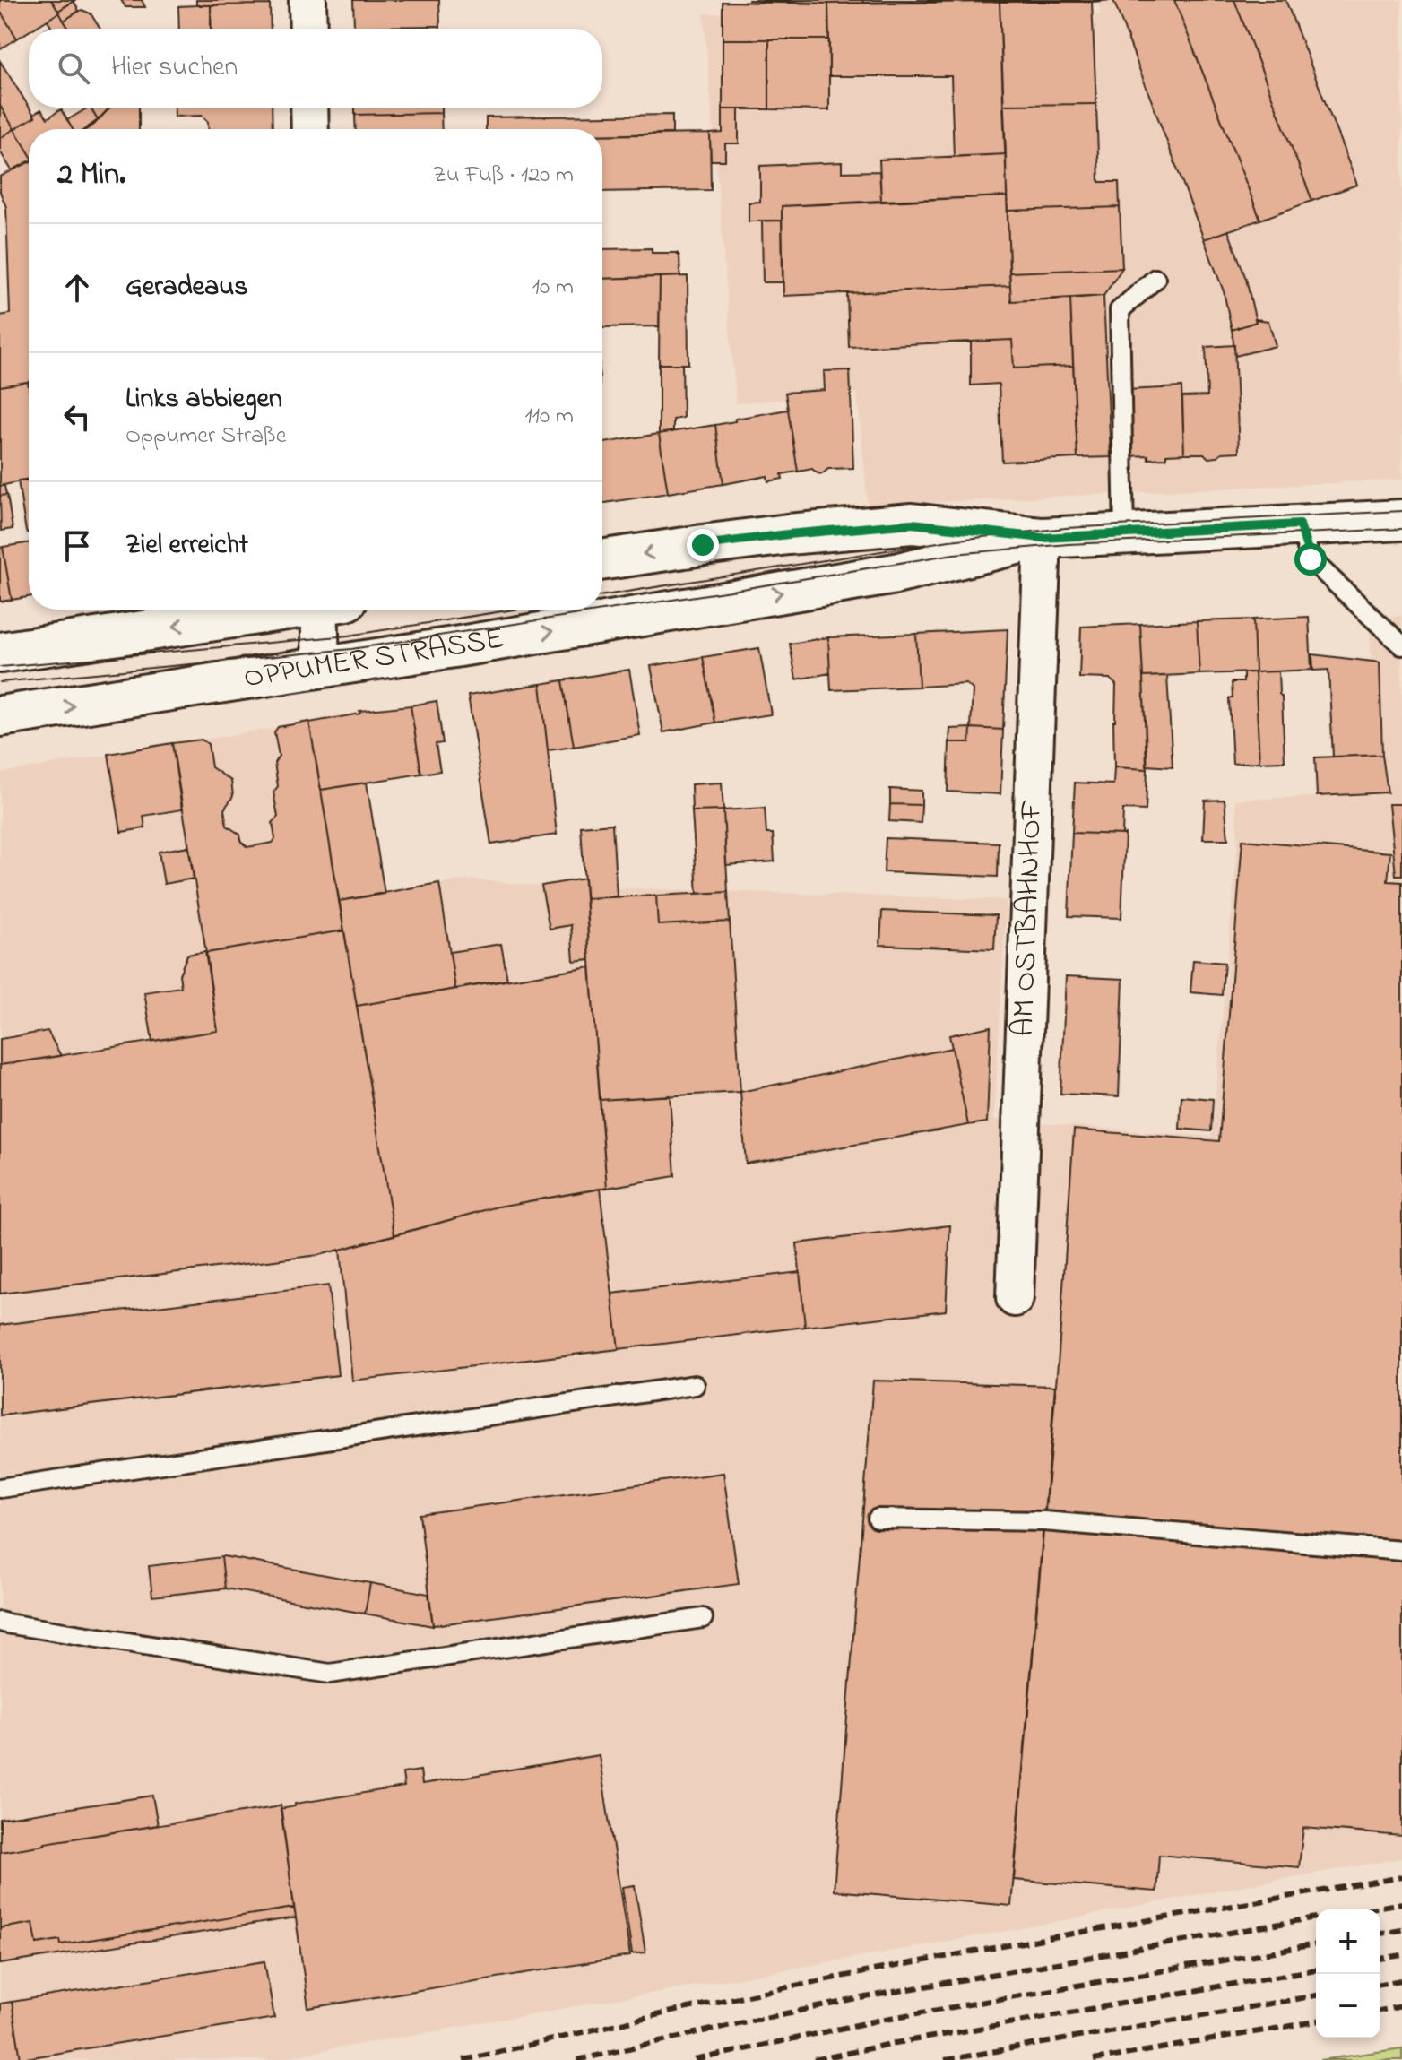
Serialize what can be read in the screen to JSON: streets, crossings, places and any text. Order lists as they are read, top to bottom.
{
  "streets": {
    "main road": ["OPPUMER STRASSE"],
    "street": ["AM OSTBAHNHOF"]
  },
  "crossings": [
    ["OPPUMER STRASSE", "AM OSTBAHNHOF"]
  ],
  "page": {
    "search": "Hier suchen",
    "heading": ["2 Min.", "Zu Fuß · 120 m"],
    "list": [
      ["Geradeaus", "10 m"],
      ["Links abbiegen", "Oppumer Straße", "110 m"],
      "Ziel erreicht"
    ],
    "map_buttons": ["+", "−"]
  }
}
